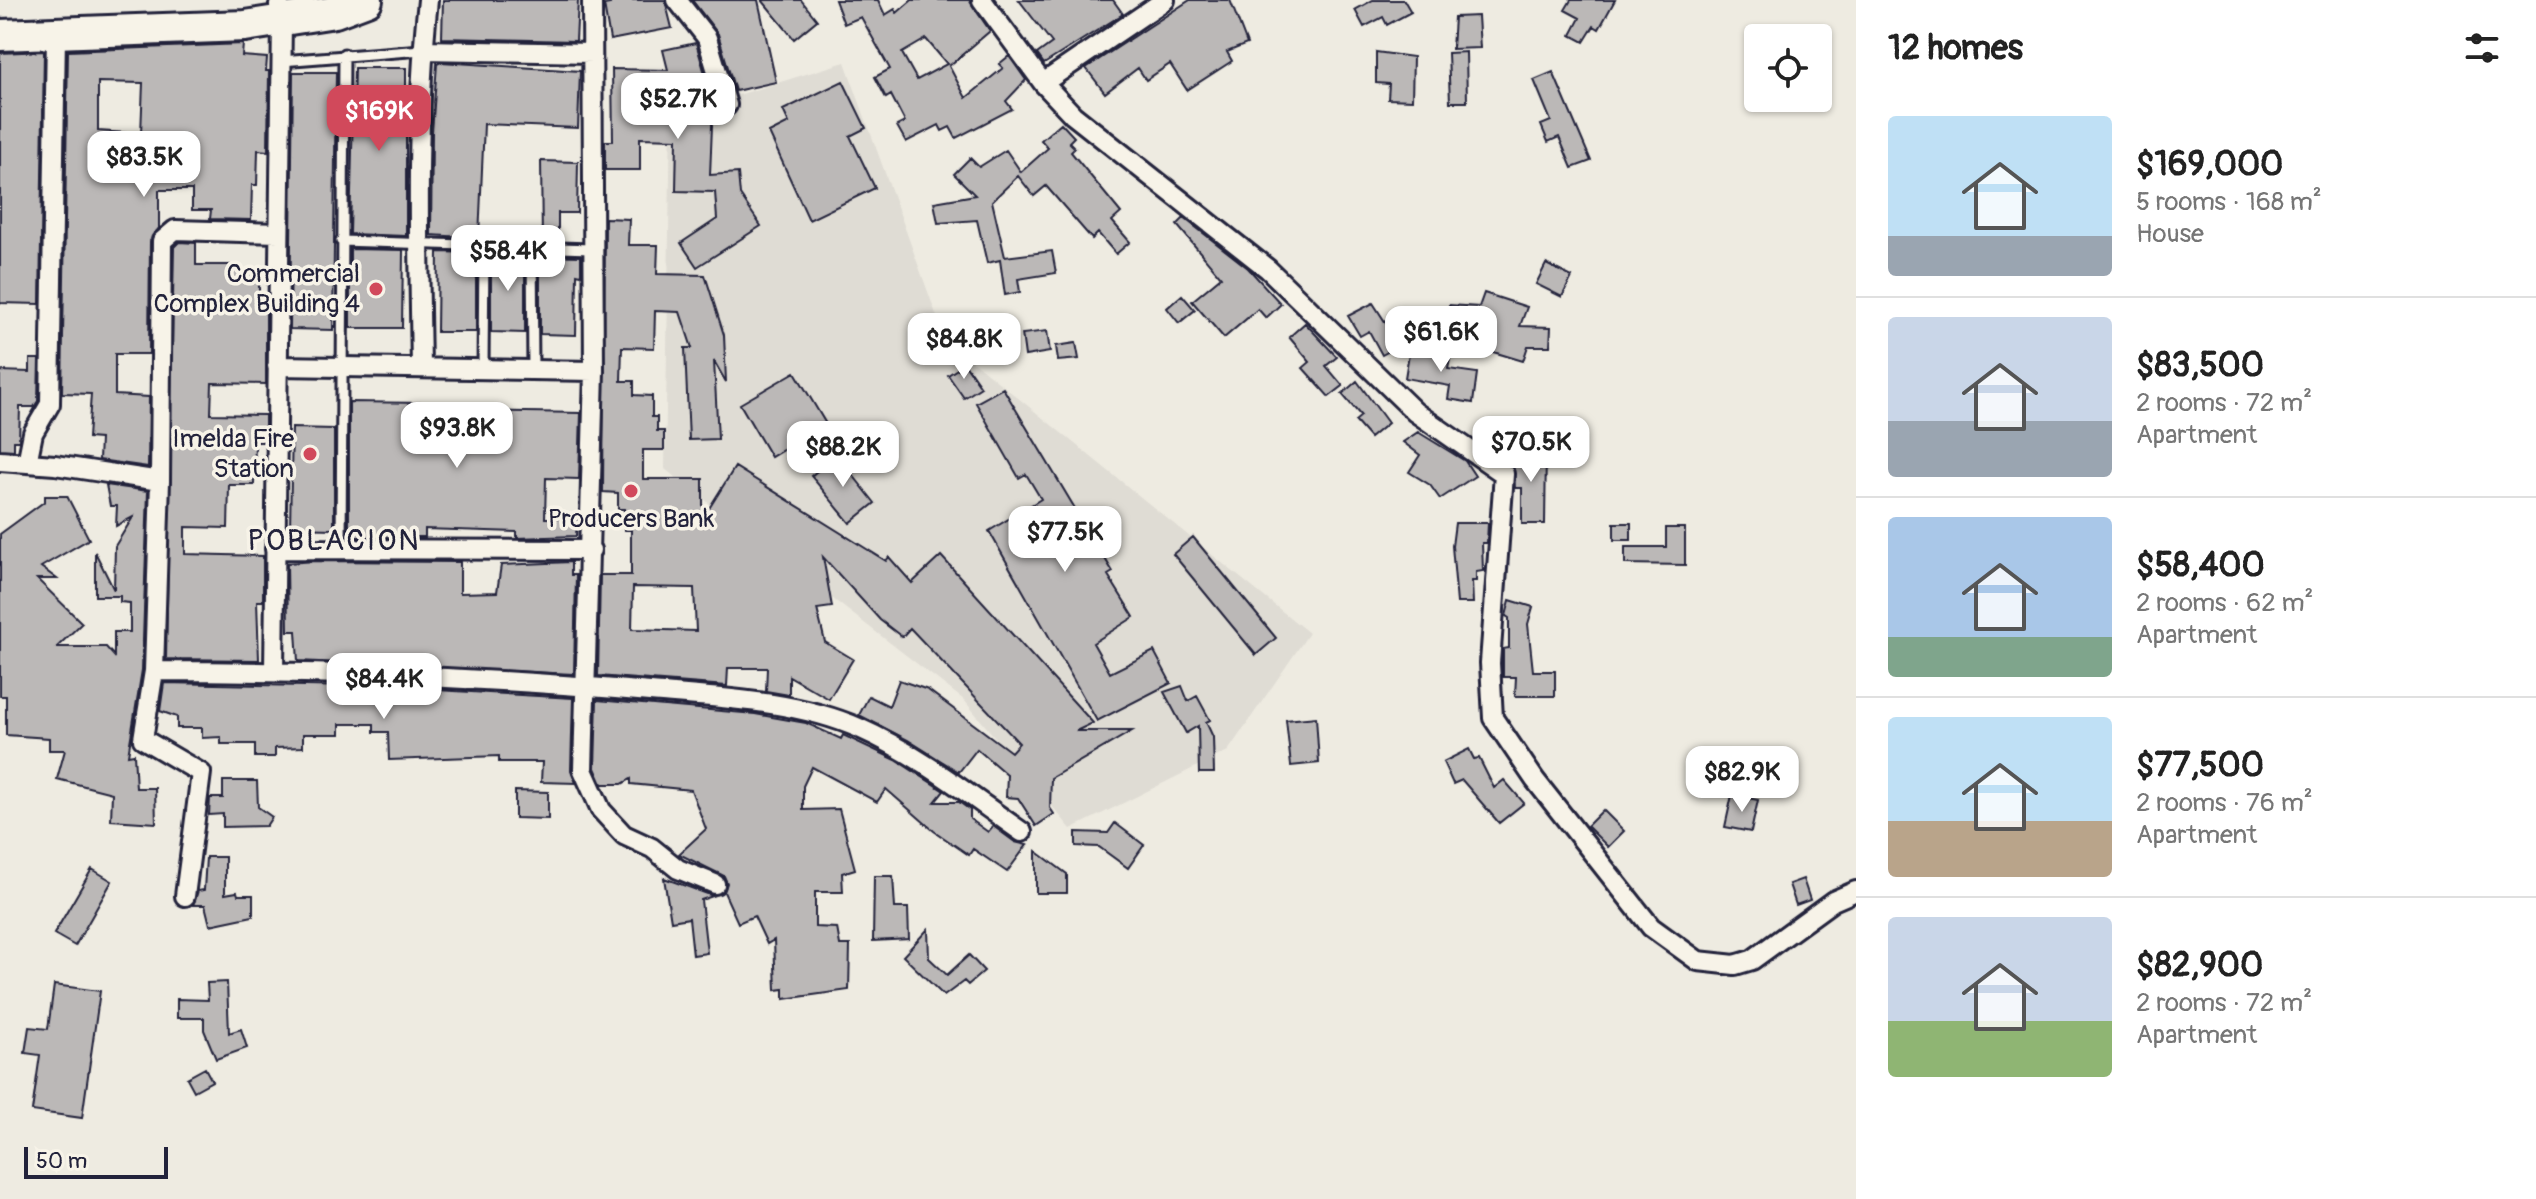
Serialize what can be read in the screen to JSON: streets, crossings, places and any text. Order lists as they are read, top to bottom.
{
  "districts": ["POBLACION"],
  "places": ["Commercial Complex Building 4", "Imelda Fire Station", "Producers Bank"],
  "scale_bar": "50 m",
  "page": {
    "heading": "12 homes",
    "price": [
      "$52.7K",
      "$169K",
      "$83.5K",
      "$58.4K",
      "$61.6K",
      "$84.8K",
      "$93.8K",
      "$70.5K",
      "$88.2K",
      "$77.5K",
      "$84.4K",
      "$82.9K"
    ],
    "list": [
      {
        "name": "$169,000",
        "note": "5 rooms · 168 m² · House"
      },
      {
        "name": "$83,500",
        "note": "2 rooms · 72 m² · Apartment"
      },
      {
        "name": "$58,400",
        "note": "2 rooms · 62 m² · Apartment"
      },
      {
        "name": "$77,500",
        "note": "2 rooms · 76 m² · Apartment"
      },
      {
        "name": "$82,900",
        "note": "2 rooms · 72 m² · Apartment"
      }
    ],
    "scale": "50 m"
  }
}
